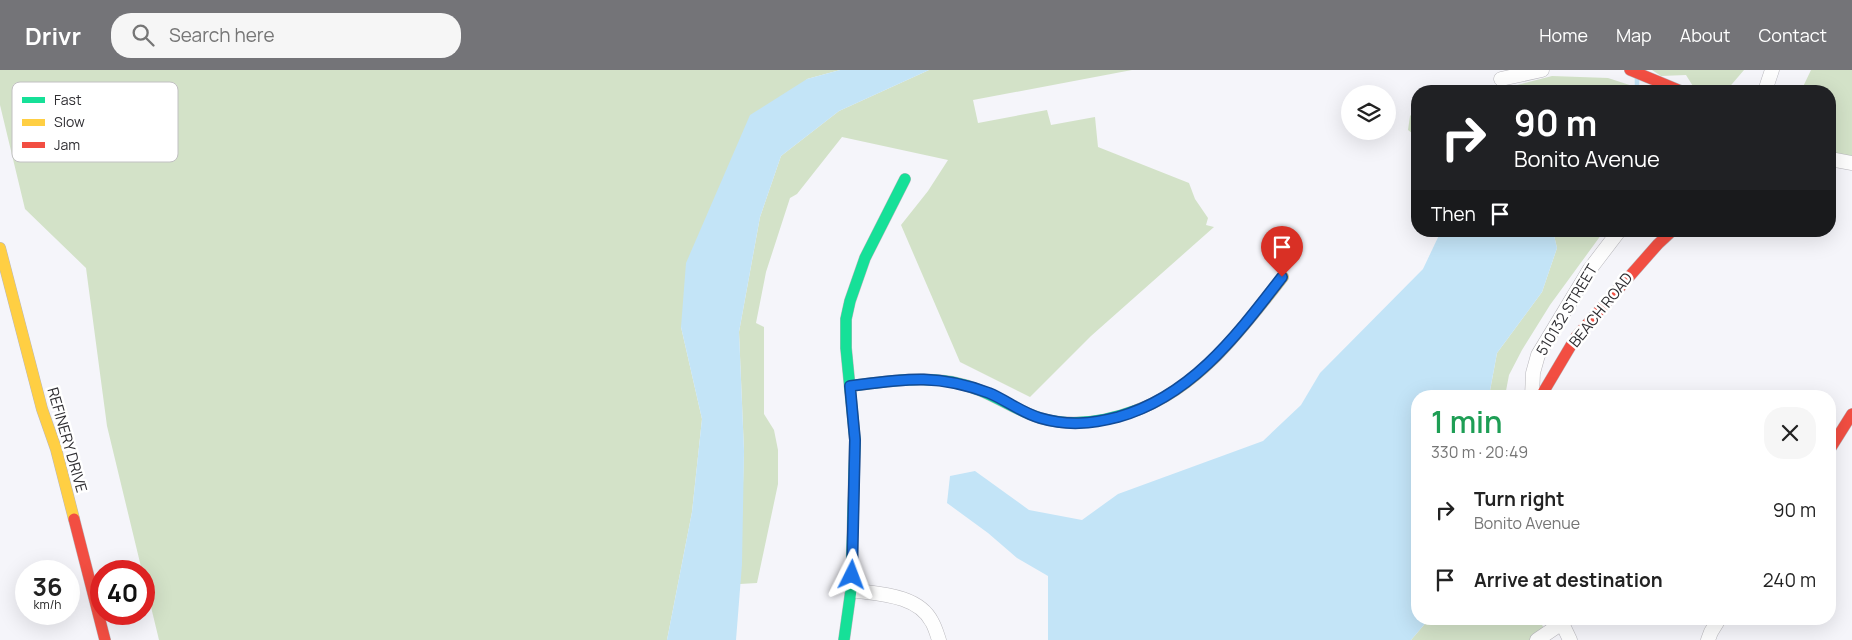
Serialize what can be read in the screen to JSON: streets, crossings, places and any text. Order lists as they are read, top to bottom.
{
  "streets": {
    "street": ["510132 STREET", "BEACH ROAD", "REFINERY DRIVE"]
  },
  "legend": ["Fast", "Slow", "Jam"],
  "page": {
    "header": "Drivr",
    "search": "Search here",
    "nav": [
      "Home",
      "Map",
      "About",
      "Contact"
    ],
    "turn": ["90 m", "Bonito Avenue"],
    "then": "Then",
    "heading": ["1 min", "330 m · 20:49"],
    "list": [
      {
        "name": "Turn right",
        "note": "Bonito Avenue",
        "value": "90 m"
      },
      {
        "name": "Arrive at destination",
        "value": "240 m"
      }
    ],
    "speed": "36 km/h",
    "limit": "40"
  }
}
